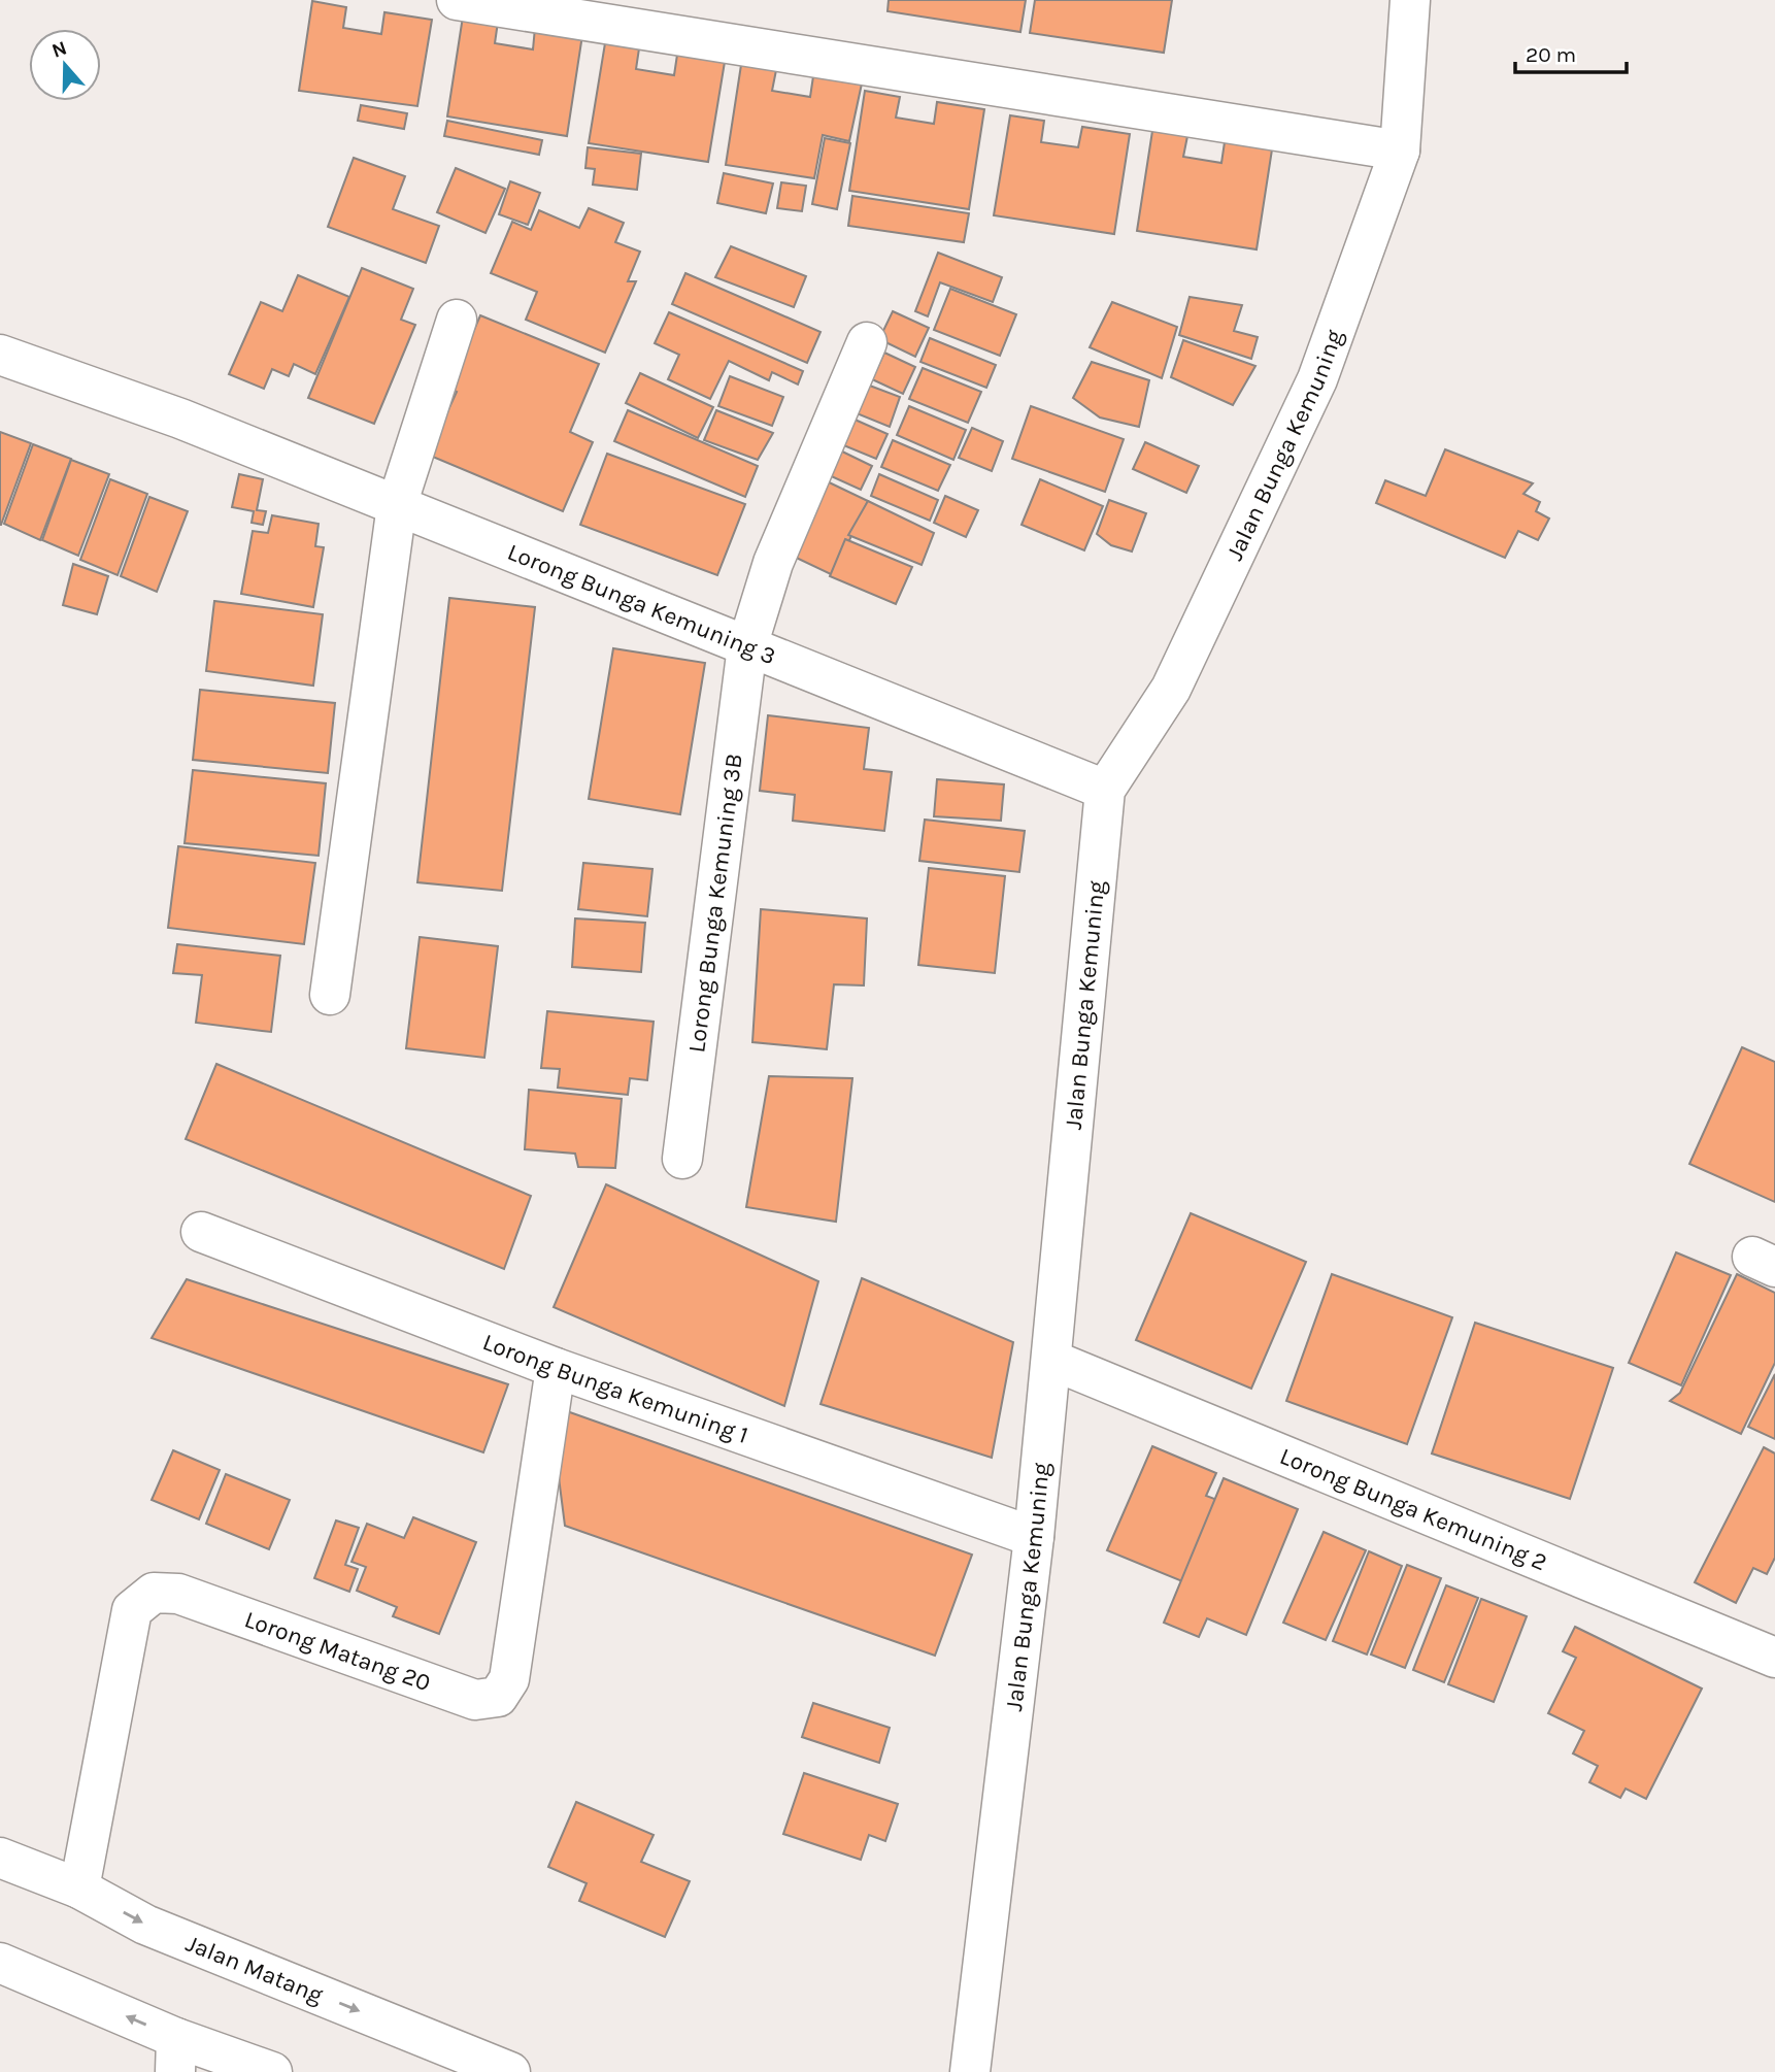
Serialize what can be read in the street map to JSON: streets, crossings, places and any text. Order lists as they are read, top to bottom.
{
  "streets": {
    "street": [
      "Jalan Bunga Kemuning",
      "Lorong Bunga Kemuning 3",
      "Lorong Bunga Kemuning 3B",
      "Lorong Bunga Kemuning 1",
      "Lorong Bunga Kemuning 2",
      "Lorong Matang 20",
      "Jalan Matang"
    ]
  },
  "crossings": [
    ["Jalan Bunga Kemuning", "Lorong Bunga Kemuning 3"],
    ["Jalan Bunga Kemuning", "Lorong Bunga Kemuning 1"],
    ["Jalan Bunga Kemuning", "Lorong Bunga Kemuning 2"],
    ["Lorong Bunga Kemuning 3", "Lorong Bunga Kemuning 3B"],
    ["Lorong Bunga Kemuning 1", "Lorong Matang 20"],
    ["Lorong Matang 20", "Jalan Matang"]
  ],
  "scale_bar": "20 m",
  "north": "top"
}
